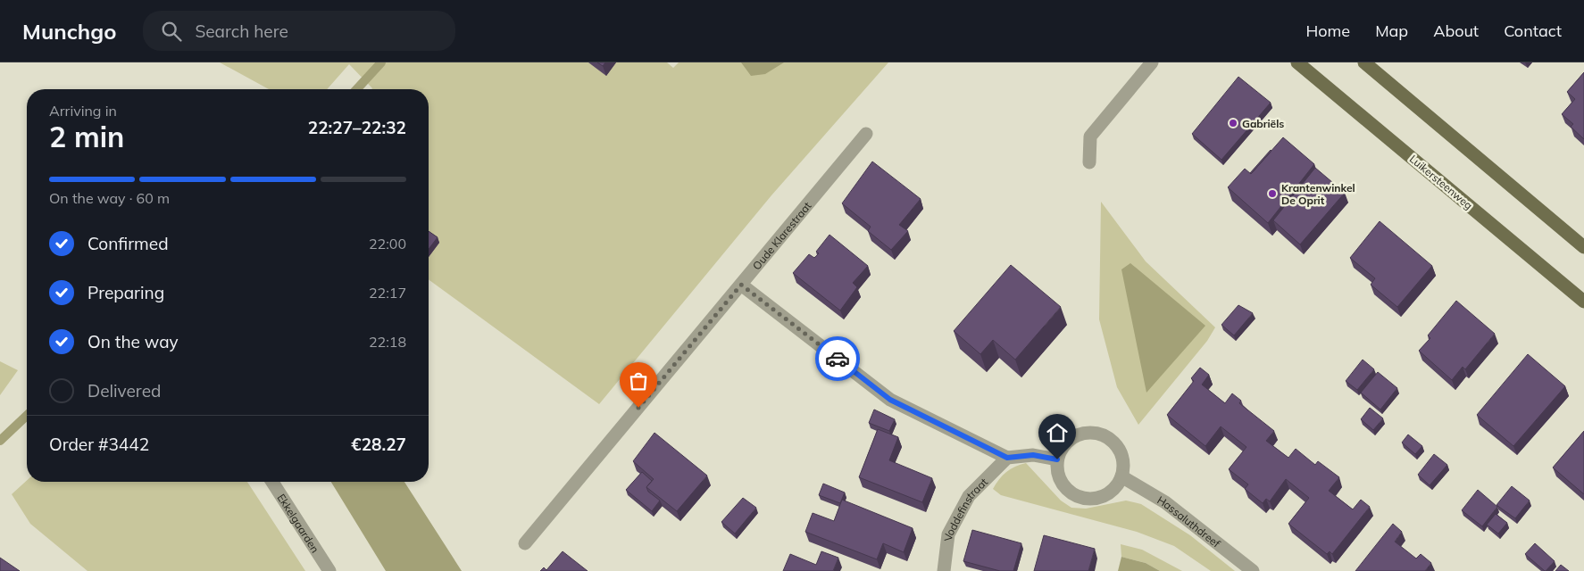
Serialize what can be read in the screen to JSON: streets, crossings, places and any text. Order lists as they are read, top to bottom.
{
  "streets": {
    "main road": ["Luikersteenweg"],
    "street": [
      "Oude Klarestraat",
      "Voddefinstraat",
      "Hassaluthdreef",
      "Ekkelgaarden"
    ]
  },
  "places": ["Gabriëls", "Krantenwinkel De Oprit"],
  "page": {
    "header": "Munchgo",
    "search": "Search here",
    "nav": [
      "Home",
      "Map",
      "About",
      "Contact"
    ],
    "heading": ["2 min", "Arriving in", "22:27–22:32"],
    "panel": ["Order #3442", "€28.27"],
    "bar": "On the way · 60 m",
    "list": [
      ["Confirmed", "22:00"],
      ["Preparing", "22:17"],
      ["On the way", "22:18"],
      "Delivered"
    ]
  }
}
